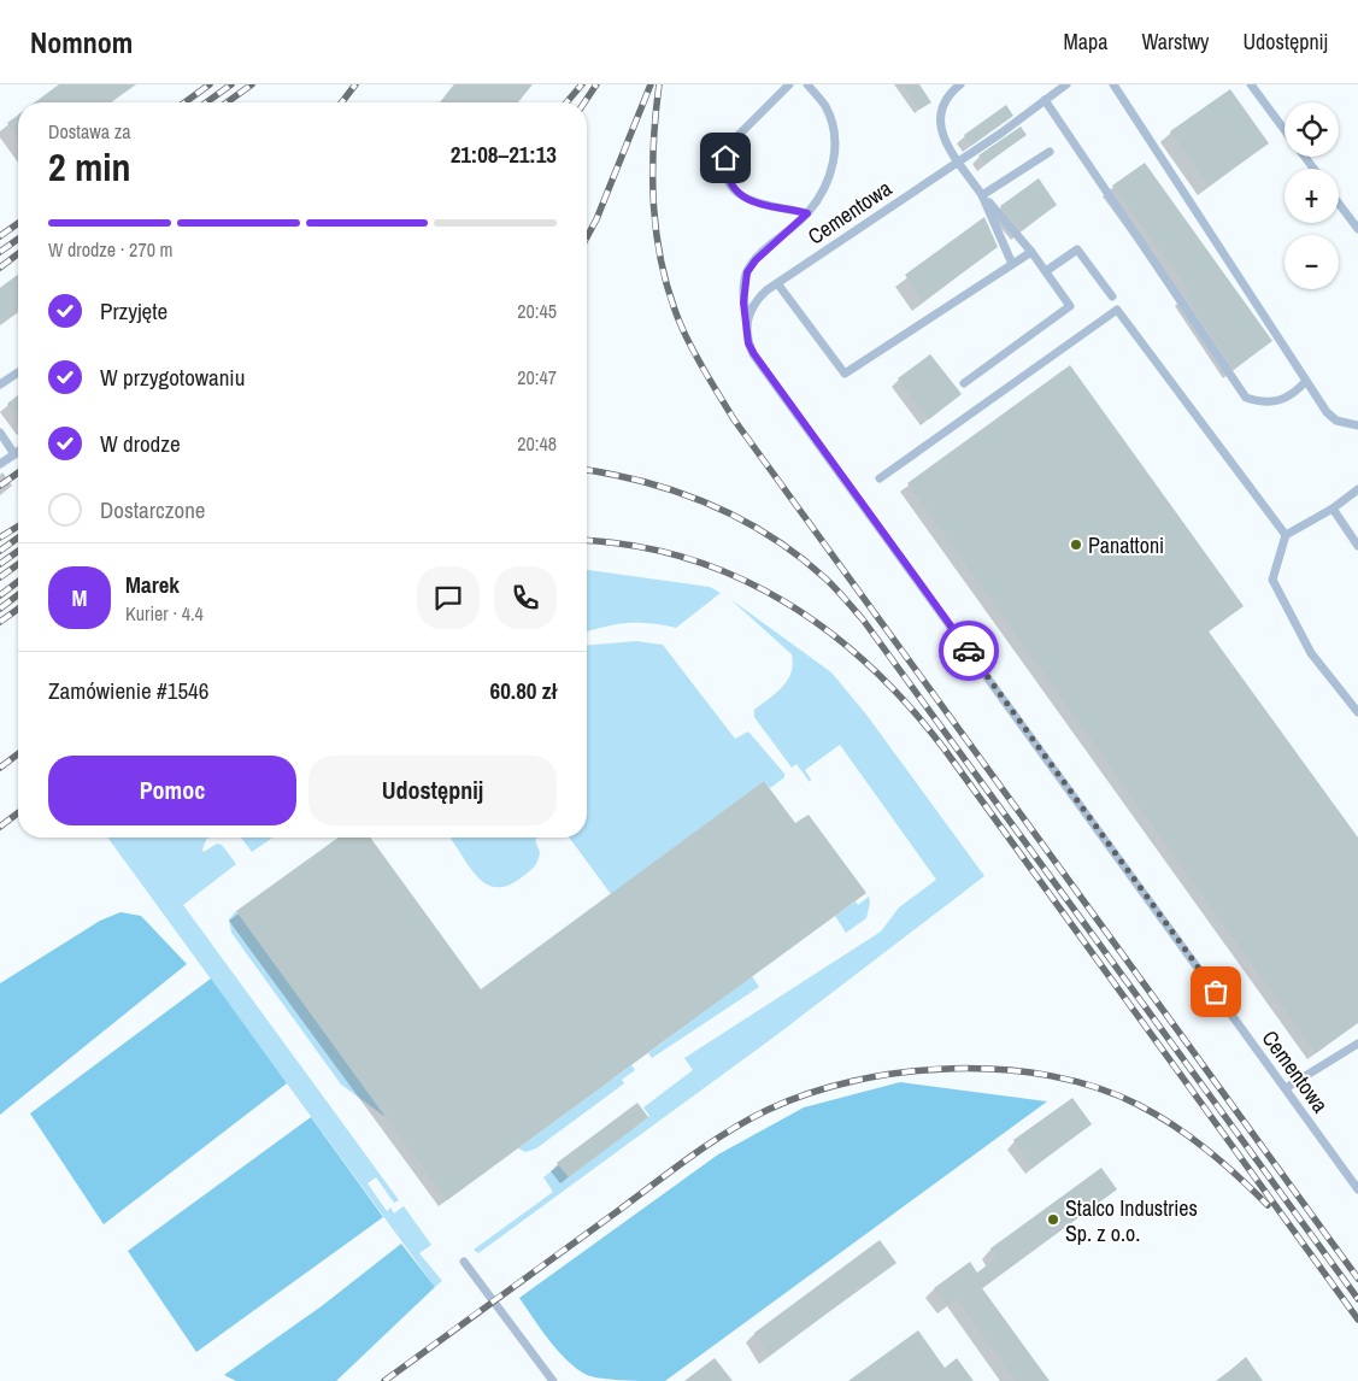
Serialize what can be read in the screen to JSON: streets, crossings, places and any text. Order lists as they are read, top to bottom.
{
  "streets": {
    "lane": ["Cementowa"]
  },
  "places": ["Panattoni", "Stalco Industries Sp. z o.o."],
  "page": {
    "header": "Nomnom",
    "nav": ["Mapa", "Warstwy", "Udostępnij"],
    "map_buttons": ["+", "−"],
    "heading": ["2 min", "Dostawa za", "21:08–21:13"],
    "panel": [
      "Marek",
      "Kurier · 4.4",
      "Zamówienie #1546",
      "60.80 zł"
    ],
    "bar": "W drodze · 270 m",
    "list": [
      ["Przyjęte", "20:45"],
      ["W przygotowaniu", "20:47"],
      ["W drodze", "20:48"],
      "Dostarczone"
    ],
    "round": "M",
    "buttons": ["Pomoc", "Udostępnij"]
  }
}
